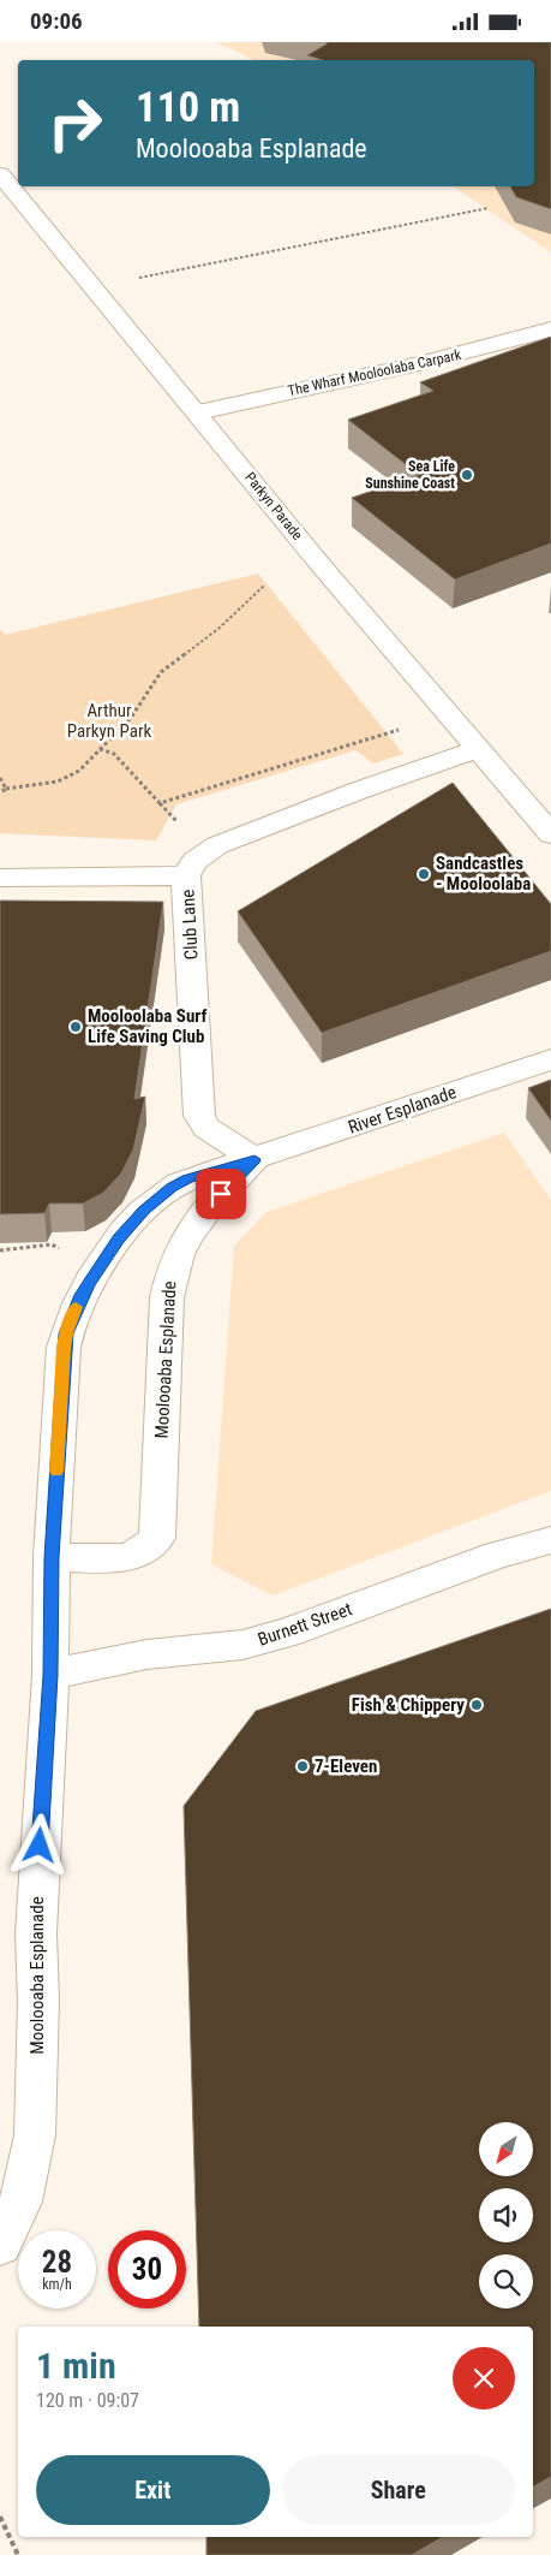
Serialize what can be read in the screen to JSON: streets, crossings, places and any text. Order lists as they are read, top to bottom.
{
  "streets": {
    "street": [
      "The Wharf Mooloolaba Carpark",
      "Parkyn Parade",
      "Club Lane",
      "River Esplanade",
      "Moolooaba Esplanade",
      "Burnett Street"
    ]
  },
  "crossings": [
    ["The Wharf Mooloolaba Carpark", "Parkyn Parade"],
    ["Parkyn Parade", "Club Lane"],
    ["Club Lane", "River Esplanade"],
    ["Club Lane", "Moolooaba Esplanade"],
    ["River Esplanade", "Moolooaba Esplanade"],
    ["Moolooaba Esplanade", "Burnett Street"]
  ],
  "parks": ["Arthur Parkyn Park"],
  "places": [
    "Sea Life Sunshine Coast",
    "Sandcastles - Mooloolaba",
    "Mooloolaba Surf Life Saving Club",
    "Fish & Chippery",
    "7-Eleven"
  ],
  "north": "bottom left",
  "page": {
    "status": "09:06",
    "turn": ["110 m", "Moolooaba Esplanade"],
    "speed": "28 km/h",
    "limit": "30",
    "heading": ["1 min", "120 m · 09:07"],
    "buttons": ["Exit", "Share"]
  }
}
